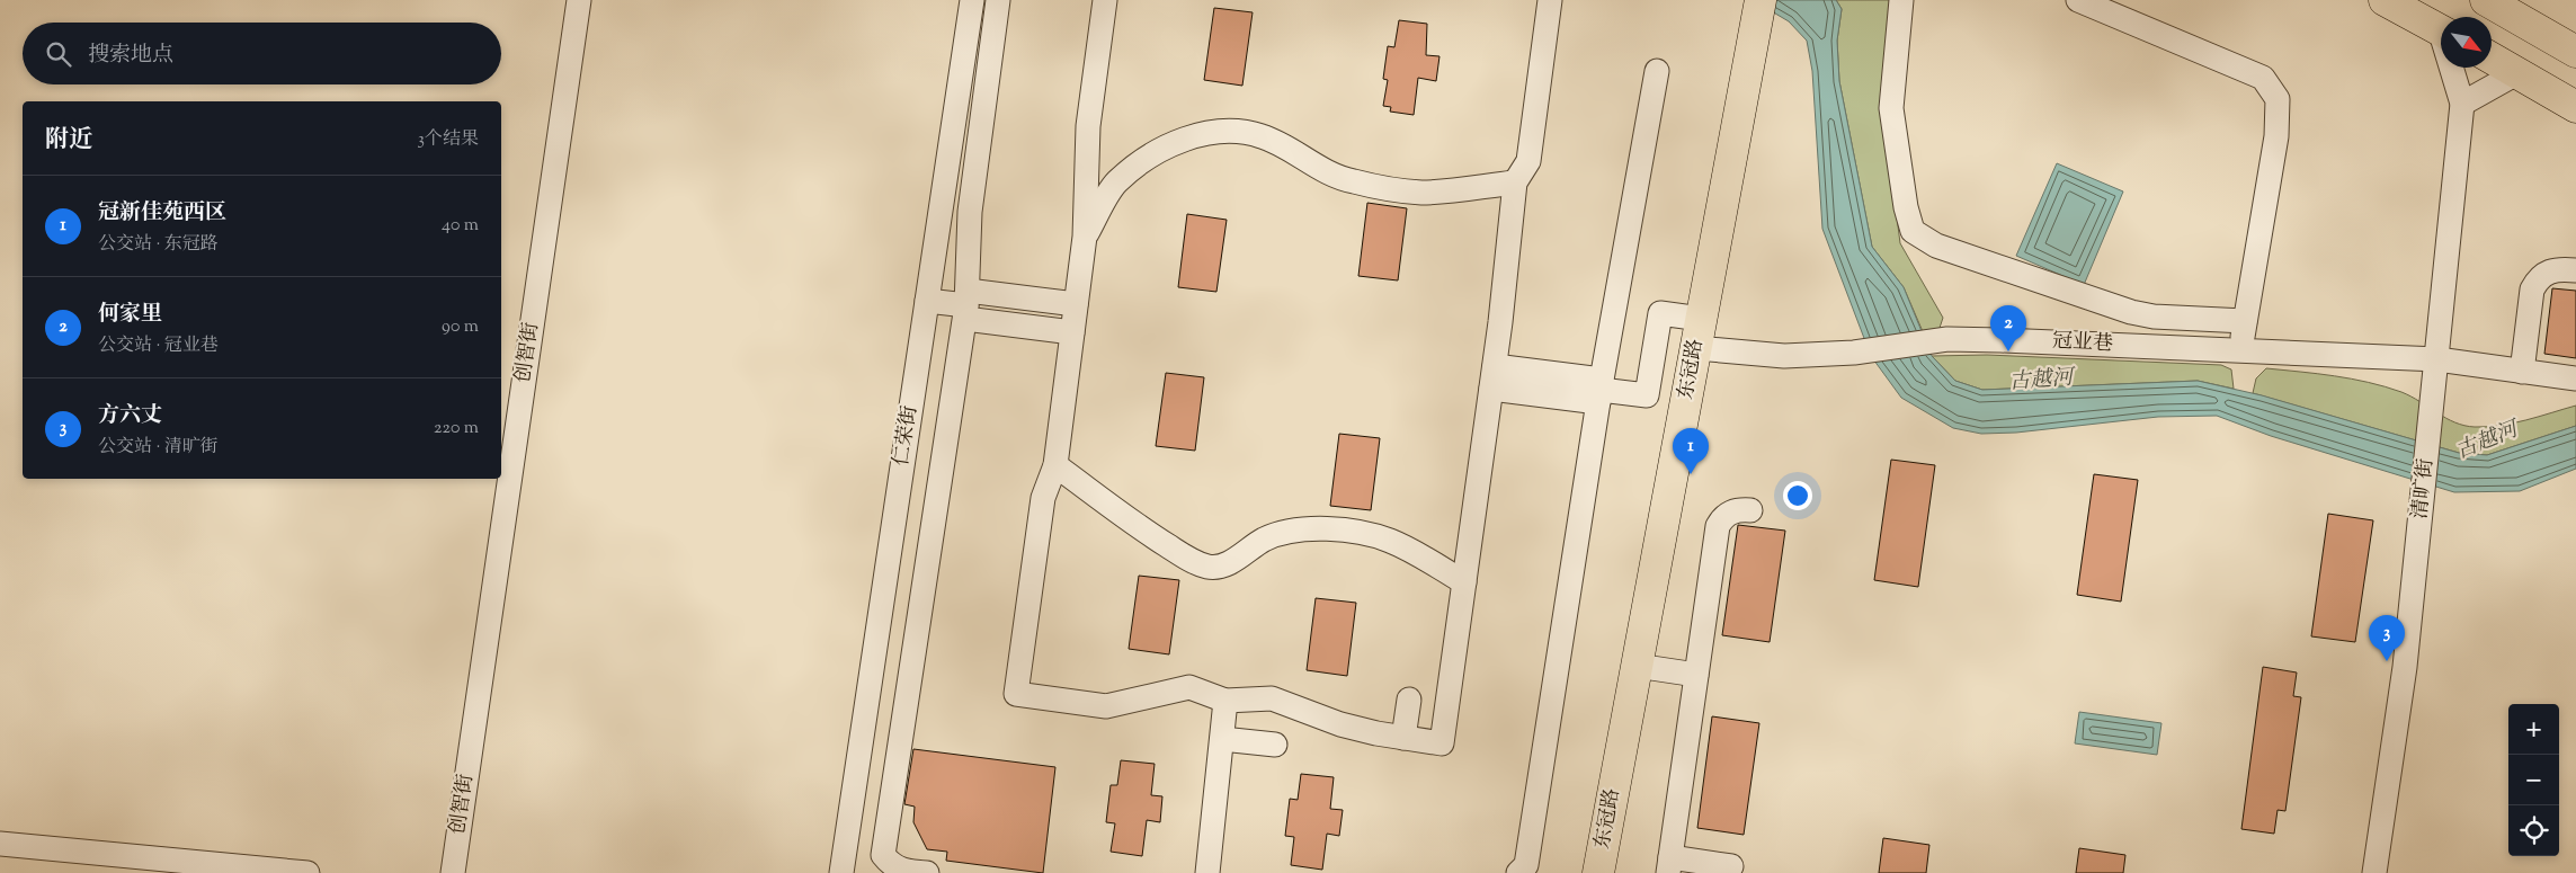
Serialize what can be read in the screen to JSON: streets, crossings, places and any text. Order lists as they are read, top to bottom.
{
  "streets": {
    "main road": ["东冠路"],
    "street": [
      "冠业巷",
      "创智街",
      "仁荣街",
      "清旷街"
    ]
  },
  "crossings": [
    ["冠业巷", "东冠路"],
    ["冠业巷", "清旷街"]
  ],
  "water": ["古越河"],
  "north": "bottom right",
  "page": {
    "search": "搜索地点",
    "heading": ["附近", "3个结果"],
    "list": [
      {
        "mark": "1",
        "name": "冠新佳苑西区",
        "note": "公交站 · 东冠路",
        "value": "40 m"
      },
      {
        "mark": "2",
        "name": "何家里",
        "note": "公交站 · 冠业巷",
        "value": "90 m"
      },
      {
        "mark": "3",
        "name": "方六丈",
        "note": "公交站 · 清旷街",
        "value": "220 m"
      }
    ],
    "pins": ["2", "1", "3"],
    "map_buttons": ["+", "−"]
  }
}
